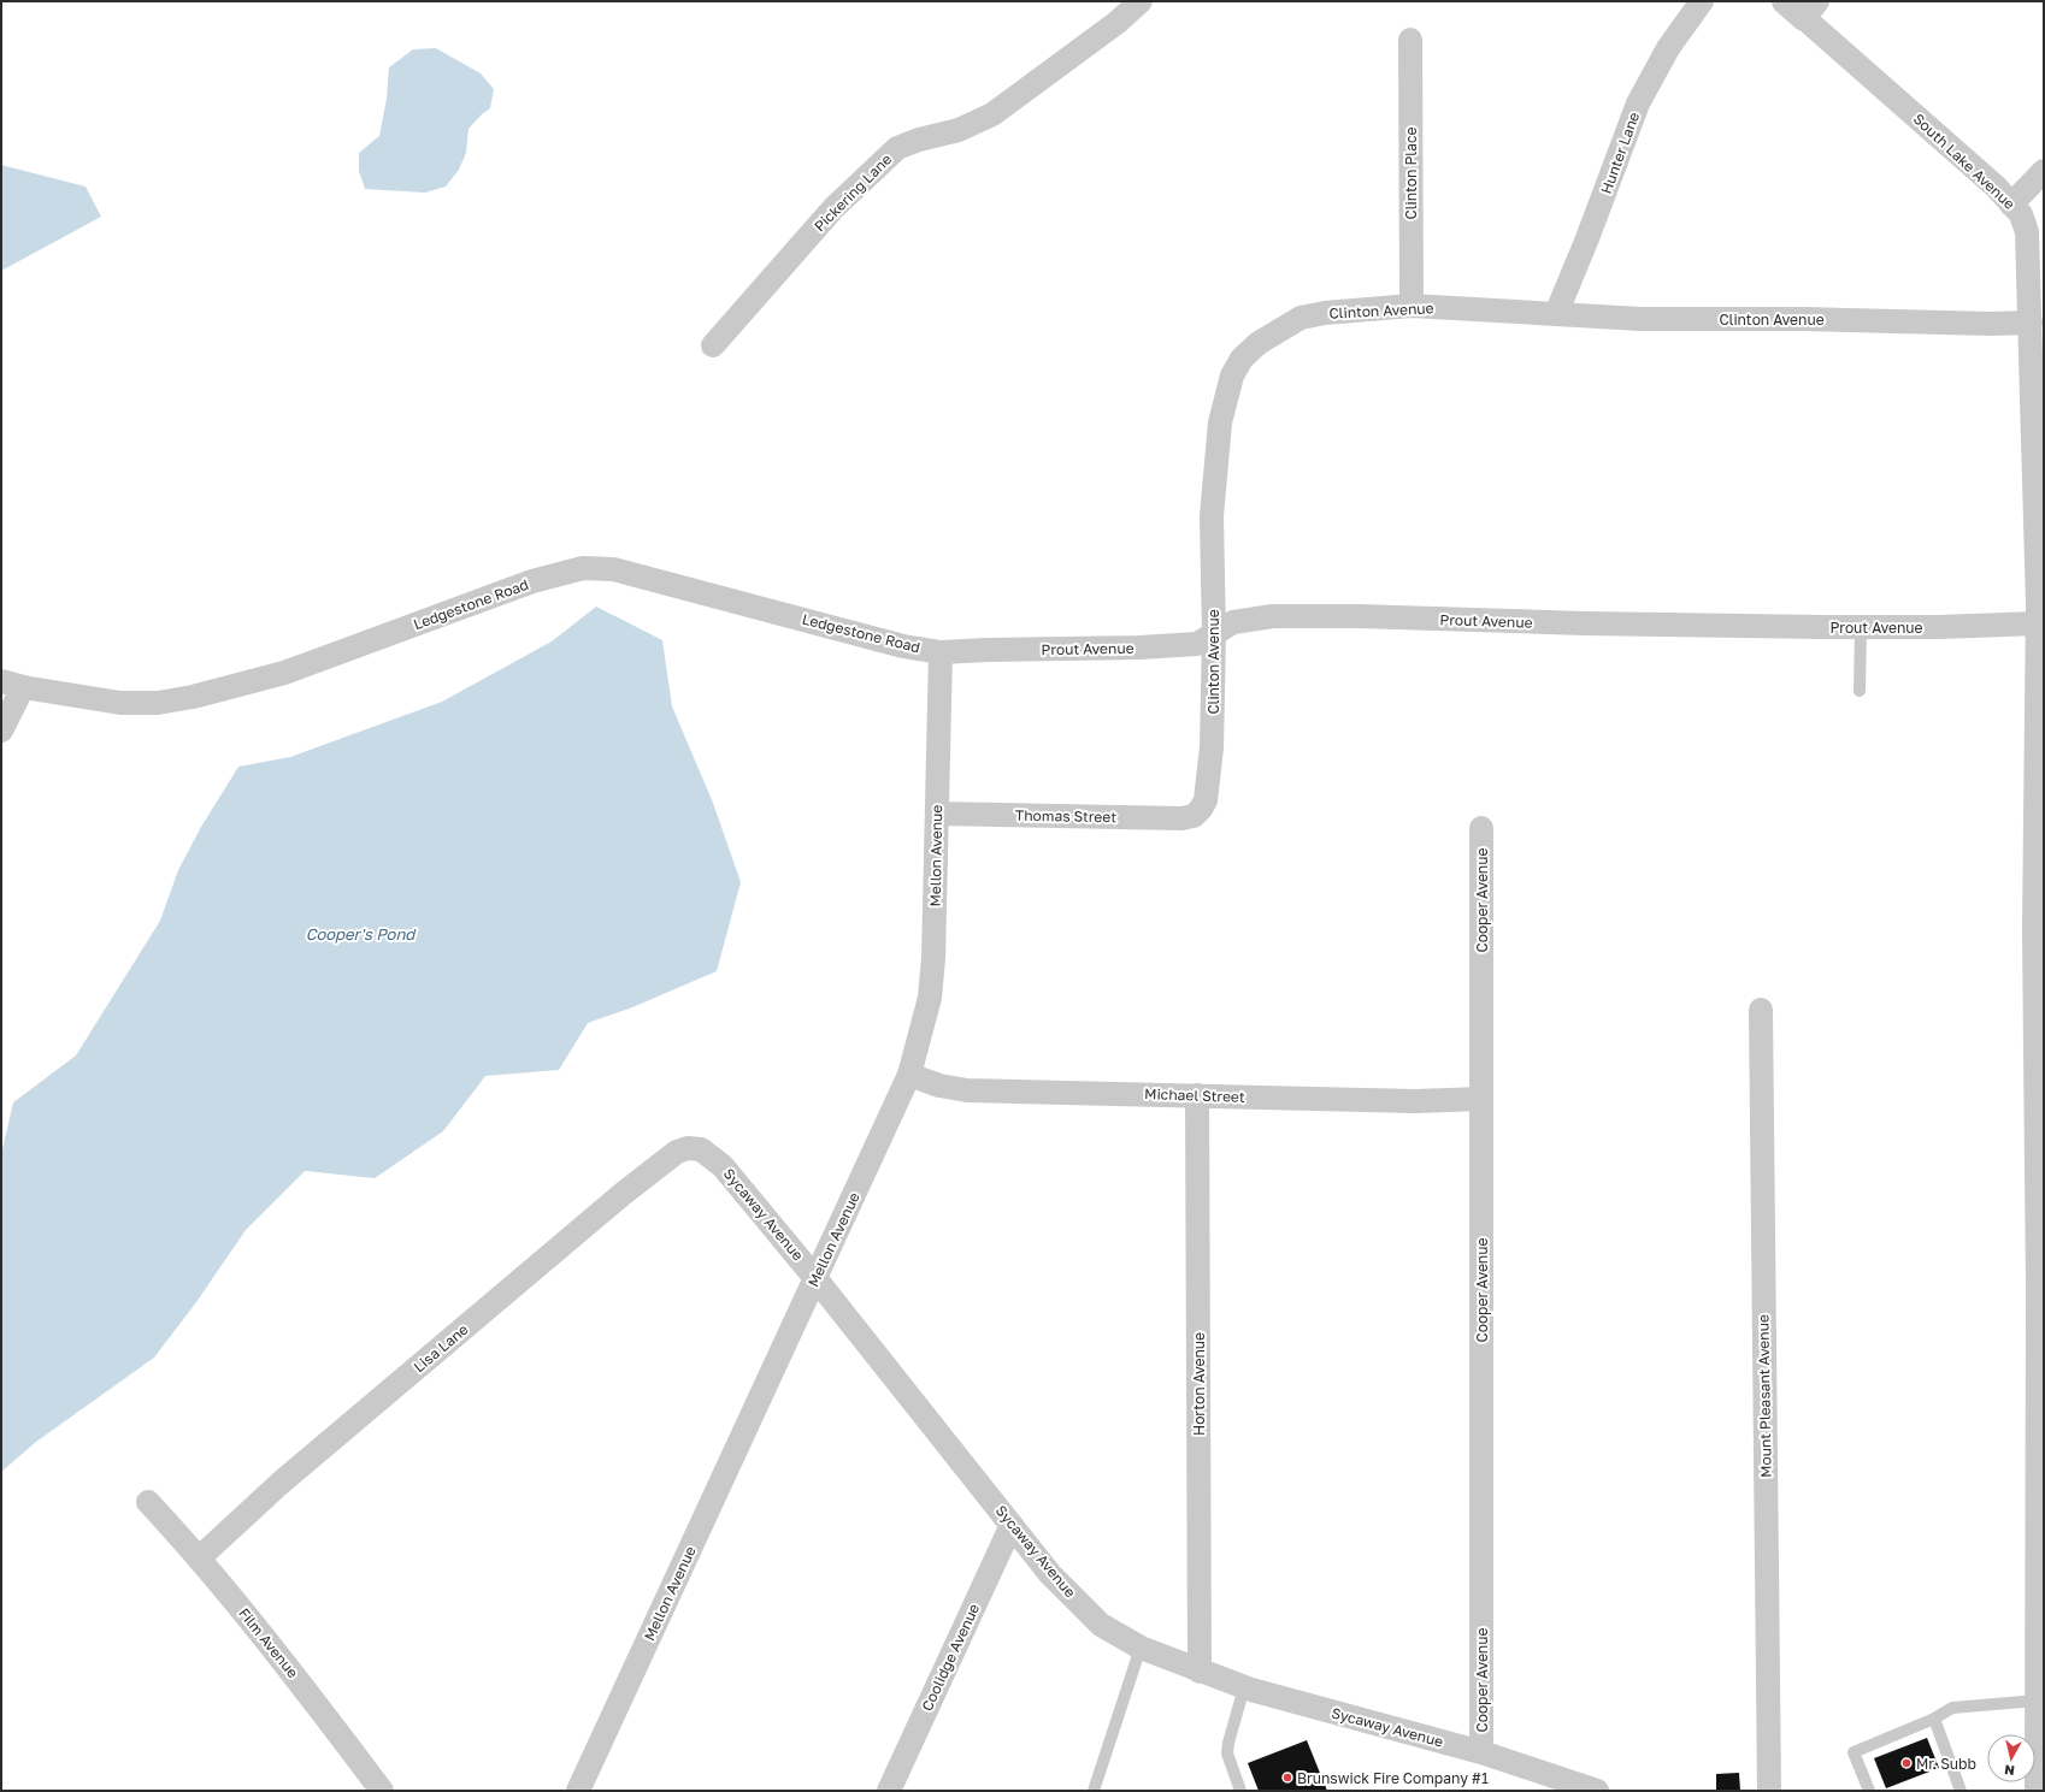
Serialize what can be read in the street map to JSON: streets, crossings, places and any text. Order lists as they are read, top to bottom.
{
  "streets": {
    "street": [
      "Hunter Lane",
      "South Lake Avenue",
      "Clinton Place",
      "Pickering Lane",
      "Clinton Avenue",
      "Ledgestone Road",
      "Prout Avenue",
      "Thomas Street",
      "Mellon Avenue",
      "Cooper Avenue",
      "Michael Street",
      "Sycaway Avenue",
      "Lisa Lane",
      "Horton Avenue",
      "Mount Pleasant Avenue",
      "Film Avenue",
      "Coolidge Avenue"
    ]
  },
  "crossings": [
    ["Hunter Lane", "Clinton Avenue"],
    ["South Lake Avenue", "Clinton Avenue"],
    ["South Lake Avenue", "Prout Avenue"],
    ["Clinton Place", "Clinton Avenue"],
    ["Clinton Avenue", "Prout Avenue"],
    ["Clinton Avenue", "Thomas Street"],
    ["Ledgestone Road", "Prout Avenue"],
    ["Ledgestone Road", "Mellon Avenue"],
    ["Prout Avenue", "Mellon Avenue"],
    ["Thomas Street", "Mellon Avenue"],
    ["Mellon Avenue", "Michael Street"],
    ["Mellon Avenue", "Sycaway Avenue"],
    ["Cooper Avenue", "Michael Street"],
    ["Cooper Avenue", "Sycaway Avenue"],
    ["Michael Street", "Horton Avenue"],
    ["Sycaway Avenue", "Lisa Lane"],
    ["Sycaway Avenue", "Horton Avenue"],
    ["Sycaway Avenue", "Coolidge Avenue"],
    ["Lisa Lane", "Film Avenue"]
  ],
  "water": ["Cooper's Pond"],
  "places": ["Mr. Subb", "Brunswick Fire Company #1"],
  "north": "bottom"
}
